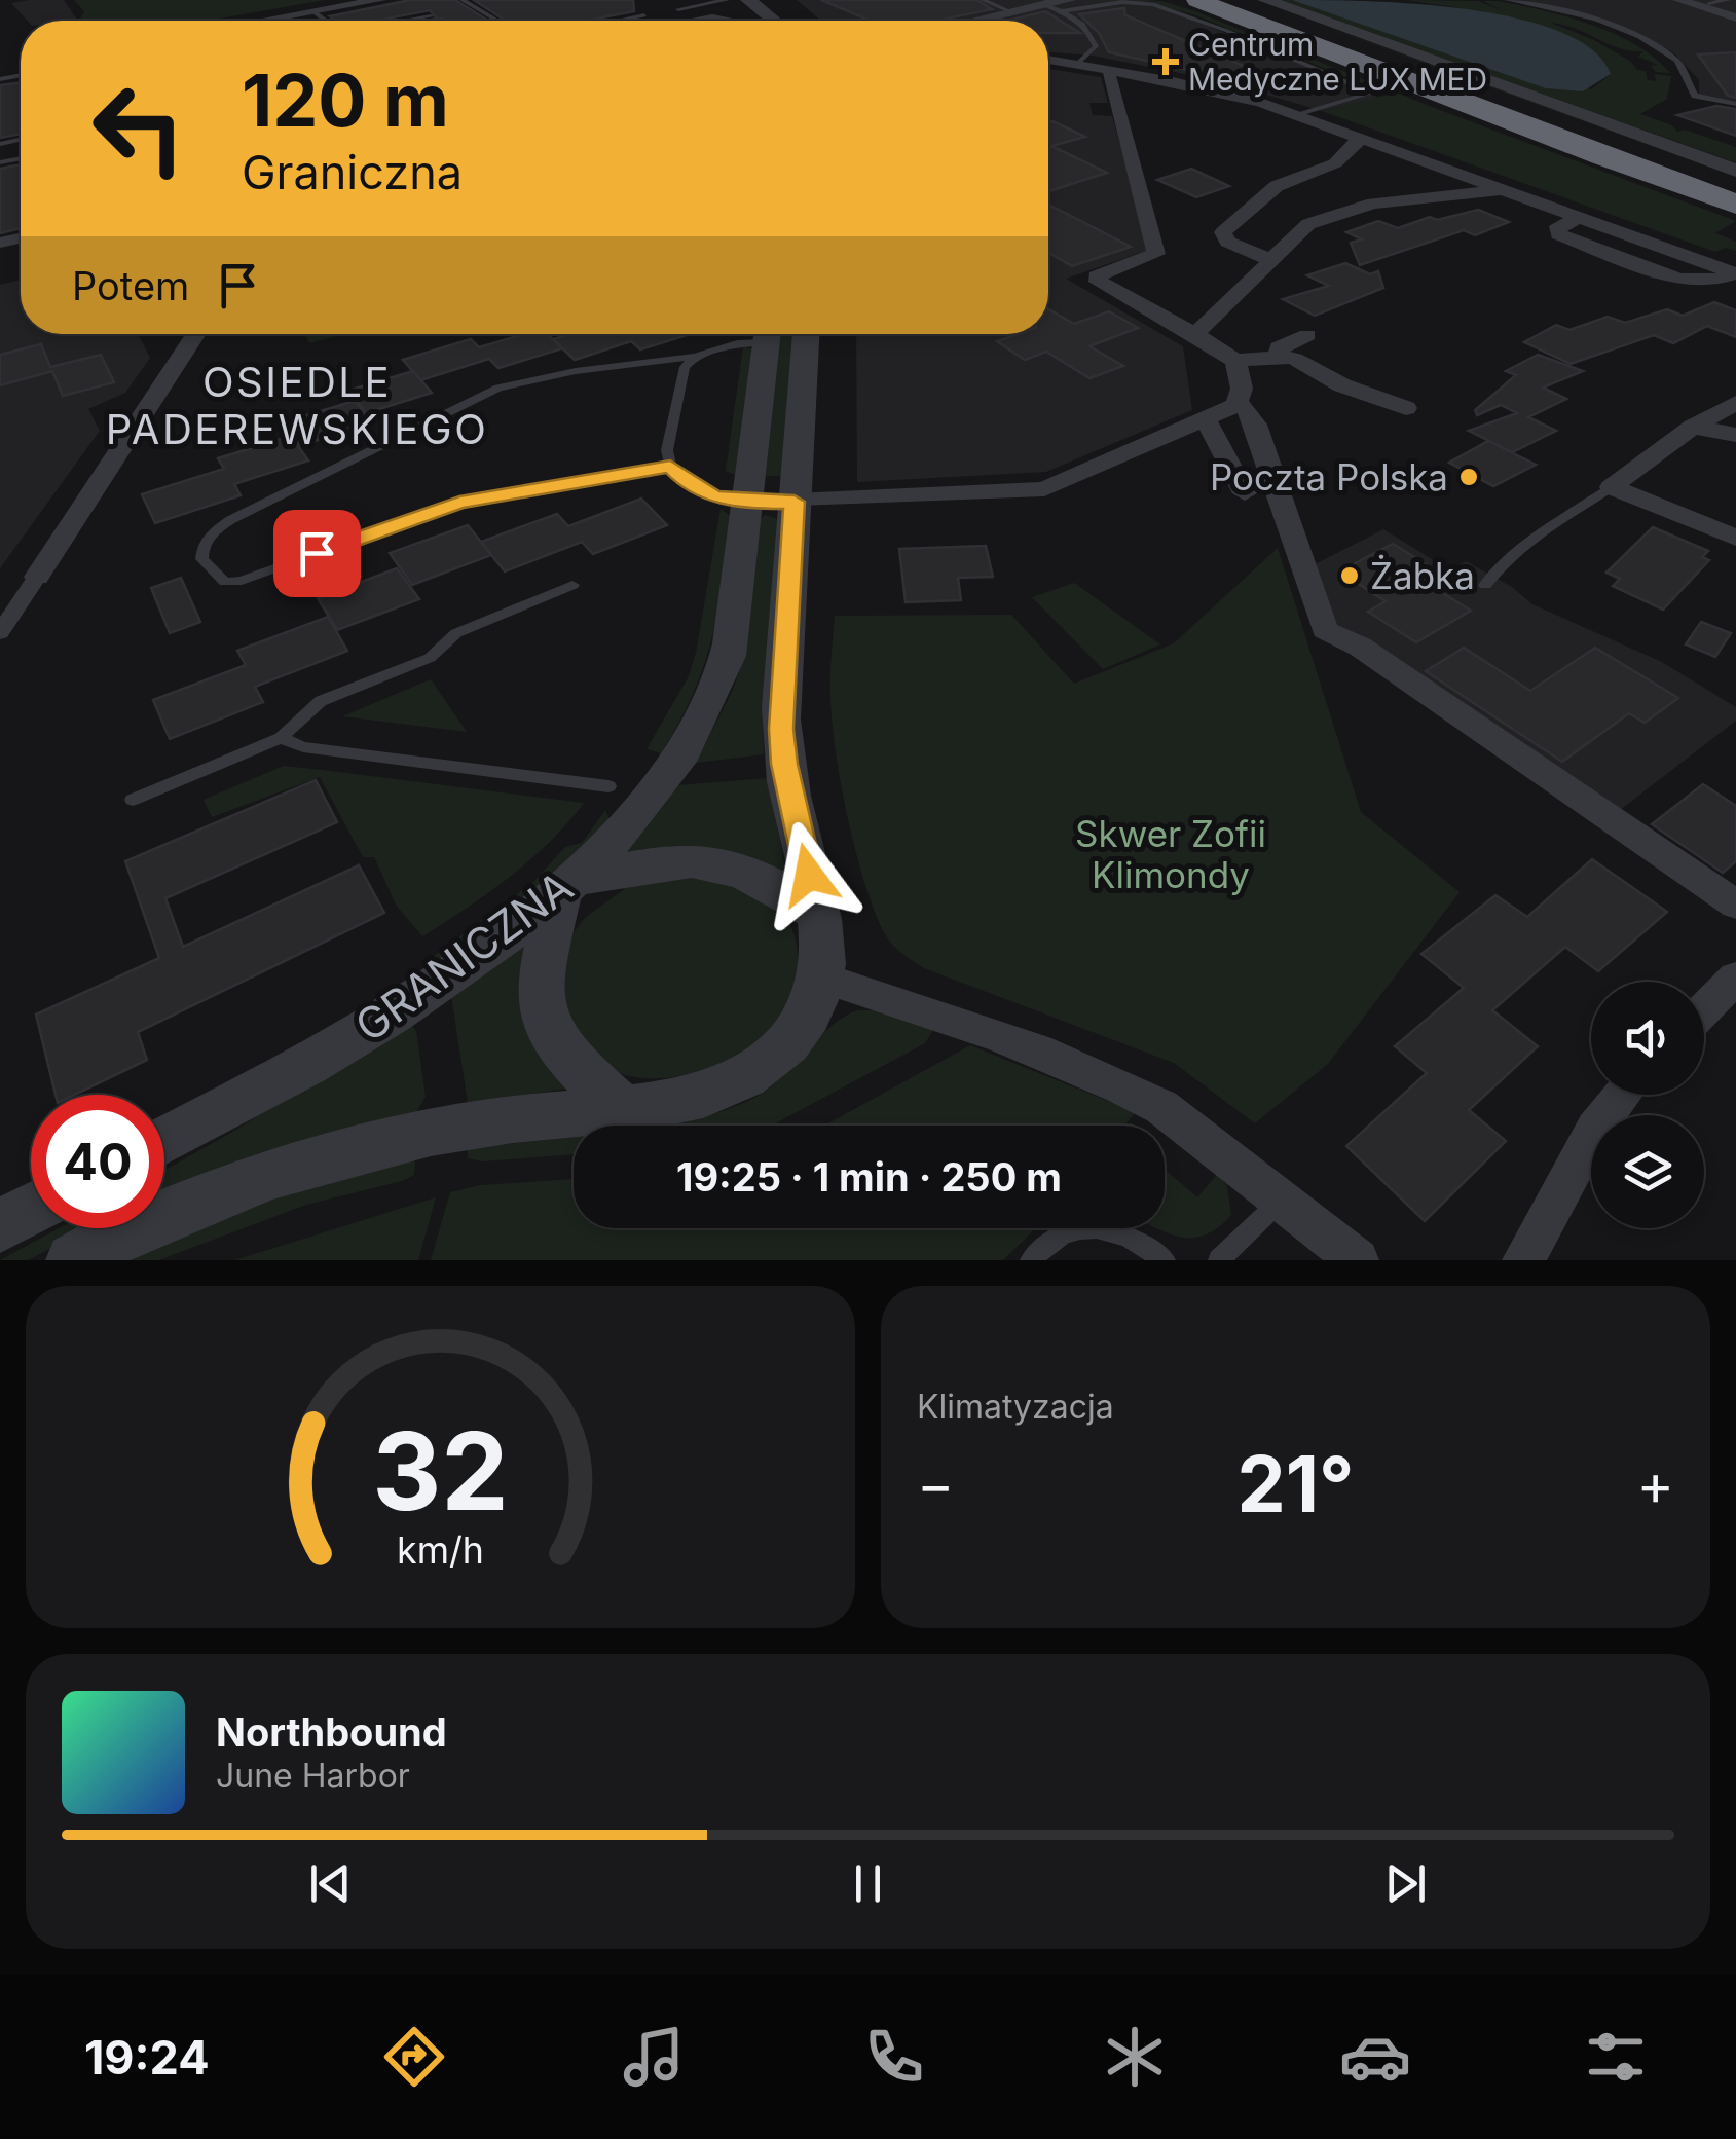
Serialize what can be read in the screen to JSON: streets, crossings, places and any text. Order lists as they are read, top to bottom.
{
  "streets": {
    "street": ["GRANICZNA"]
  },
  "districts": ["OSIEDLE PADEREWSKIEGO"],
  "parks": ["Skwer Zofii Klimondy"],
  "places": {
    "health": ["Centrum Medyczne LUX MED"],
    "other": ["Poczta Polska", "Żabka"]
  },
  "page": {
    "turn": ["120 m", "Graniczna"],
    "then": "Potem",
    "limit": "40",
    "trip": "19:25 · 1 min · 250 m",
    "tile": "Klimatyzacja",
    "heat": ["−", "21°", "+"],
    "song": ["Northbound", "June Harbor"],
    "tabs": "19:24",
    "gauge": ["32", "km/h"]
  }
}
